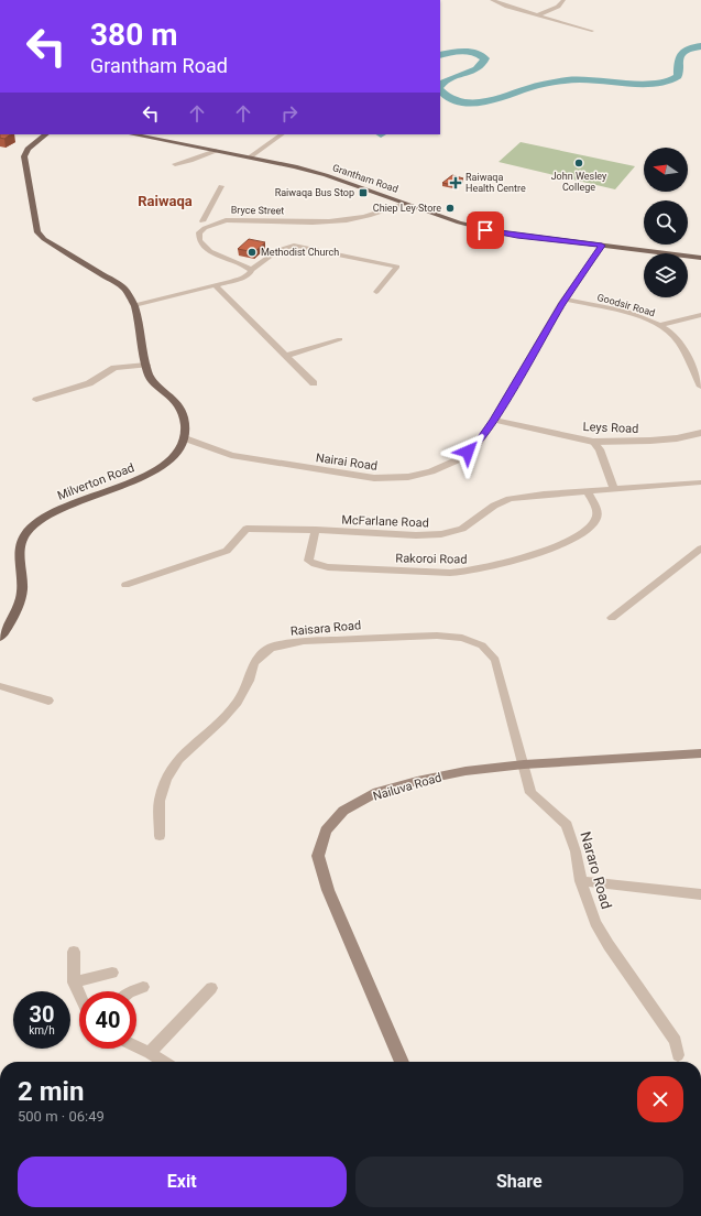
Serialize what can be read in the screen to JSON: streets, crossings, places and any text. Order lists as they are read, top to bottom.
{
  "streets": {
    "main road": ["Grantham Road", "Milverton Road", "Nailuva Road"],
    "street": [
      "Bryce Street",
      "Goodsir Road",
      "Leys Road",
      "Nairai Road",
      "McFarlane Road",
      "Rakoroi Road",
      "Raisara Road",
      "Nararo Road"
    ]
  },
  "crossings": [
    ["Grantham Road", "Bryce Street"],
    ["Grantham Road", "Nairai Road"],
    ["Goodsir Road", "Nairai Road"],
    ["Leys Road", "Nairai Road"],
    ["Nairai Road", "Milverton Road"],
    ["McFarlane Road", "Rakoroi Road"],
    ["Raisara Road", "Nailuva Road"],
    ["Raisara Road", "Nararo Road"],
    ["Nailuva Road", "Nararo Road"]
  ],
  "districts": ["Raiwaqa"],
  "places": {
    "other": ["John Wesley College", "Chiep Ley Store", "Methodist Church"],
    "health": ["Raiwaqa Health Centre"],
    "transit": ["Raiwaqa Bus Stop"]
  },
  "north": "left",
  "page": {
    "turn": ["380 m", "Grantham Road"],
    "speed": "30 km/h",
    "limit": "40",
    "heading": ["2 min", "500 m · 06:49"],
    "buttons": ["Exit", "Share"]
  }
}
